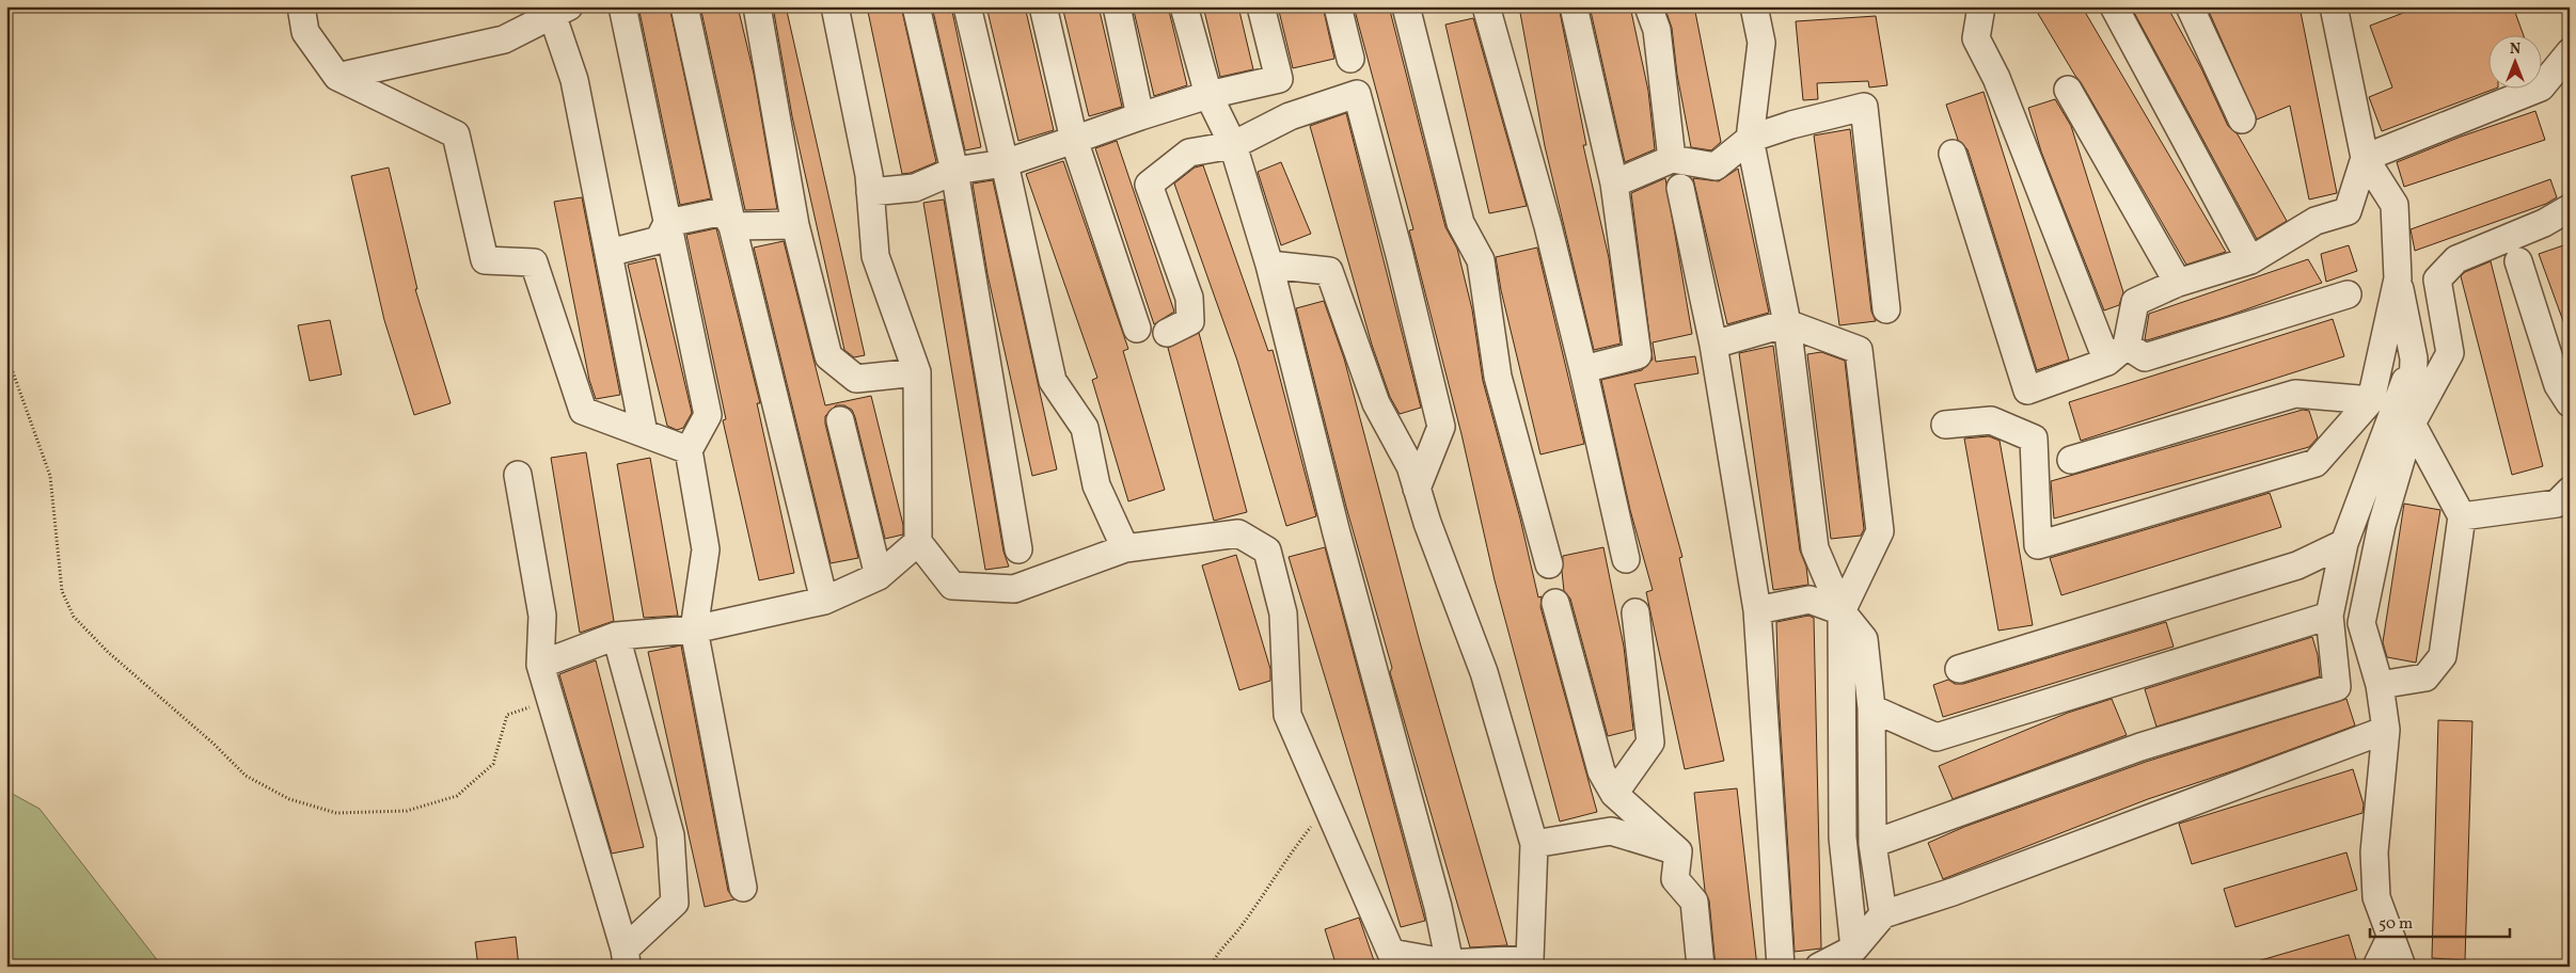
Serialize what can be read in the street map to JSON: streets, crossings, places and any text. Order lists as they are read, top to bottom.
{
  "scale_bar": "50 m",
  "north": "top"
}
